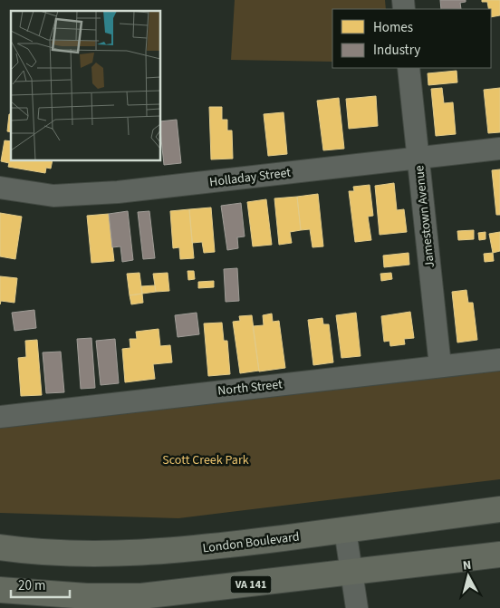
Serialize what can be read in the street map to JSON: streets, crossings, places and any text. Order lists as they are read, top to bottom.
{
  "streets": {
    "main road": ["London Boulevard", "VA 141"],
    "street": ["Holladay Street", "Jamestown Avenue", "North Street"]
  },
  "crossings": [
    ["Holladay Street", "Jamestown Avenue"],
    ["Jamestown Avenue", "North Street"]
  ],
  "parks": ["Scott Creek Park"],
  "legend": ["Homes", "Industry"],
  "scale_bar": "20 m",
  "north": "top"
}
